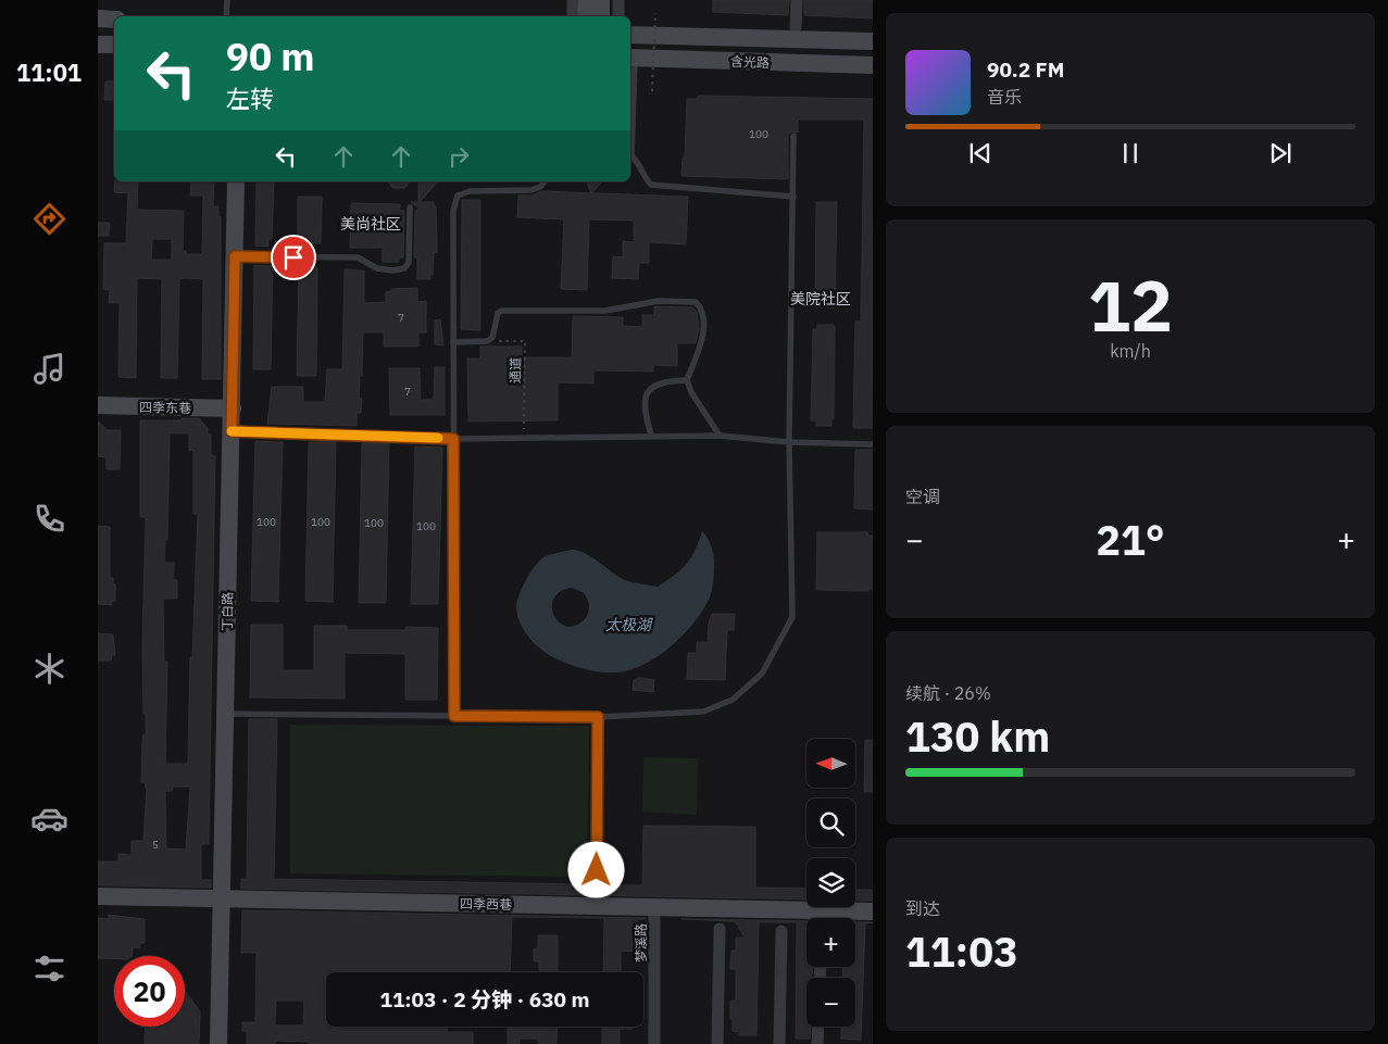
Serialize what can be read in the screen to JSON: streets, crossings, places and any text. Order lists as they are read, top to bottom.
{
  "streets": {
    "street": [
      "含光路",
      "四季东巷",
      "丁白路",
      "四季西巷",
      "梦溪路"
    ],
    "path": ["通道"]
  },
  "crossings": [
    ["四季东巷", "丁白路"],
    ["丁白路", "四季西巷"],
    ["四季西巷", "梦溪路"]
  ],
  "districts": ["美尚社区", "美院社区"],
  "water": ["太极湖"],
  "house_numbers": [
    "100",
    "7",
    "7",
    "100",
    "100",
    "100",
    "100",
    "5"
  ],
  "north": "left",
  "page": {
    "tabs": "11:01",
    "turn": ["90 m", "左转"],
    "song": ["90.2 FM", "音乐"],
    "tile": [
      ["12", "km/h"],
      "空调",
      ["续航 · 26%", "130 km"],
      ["到达", "11:03"]
    ],
    "heat": ["−", "21°", "+"],
    "map_buttons": ["+", "−"],
    "limit": "20",
    "trip": "11:03 · 2 分钟 · 630 m"
  }
}
